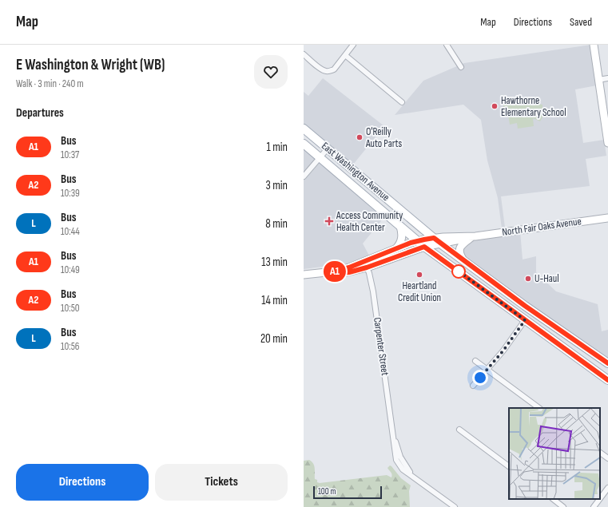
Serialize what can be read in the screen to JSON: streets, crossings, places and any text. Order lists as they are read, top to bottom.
{
  "streets": {
    "main road": ["East Washington Avenue"],
    "street": ["North Fair Oaks Avenue", "Carpenter Street"]
  },
  "crossings": [
    ["East Washington Avenue", "North Fair Oaks Avenue"],
    ["North Fair Oaks Avenue", "Carpenter Street"]
  ],
  "places": {
    "other": [
      "Hawthorne Elementary School",
      "O'Reilly Auto Parts",
      "Heartland Credit Union",
      "U-Haul"
    ],
    "health": ["Access Community Health Center"]
  },
  "lines": ["bus line A1"],
  "scale_bar": "100 m",
  "page": {
    "header": "Map",
    "nav": ["Map", "Directions", "Saved"],
    "heading": [
      ["E Washington & Wright (WB)", "Walk · 3 min · 240 m"],
      "Departures"
    ],
    "on_map": "A1",
    "list": [
      {
        "mark": "A1",
        "name": "Bus",
        "note": "10:37",
        "value": "1 min"
      },
      {
        "mark": "A2",
        "name": "Bus",
        "note": "10:39",
        "value": "3 min"
      },
      {
        "mark": "L",
        "name": "Bus",
        "note": "10:44",
        "value": "8 min"
      },
      {
        "mark": "A1",
        "name": "Bus",
        "note": "10:49",
        "value": "13 min"
      },
      {
        "mark": "A2",
        "name": "Bus",
        "note": "10:50",
        "value": "14 min"
      },
      {
        "mark": "L",
        "name": "Bus",
        "note": "10:56",
        "value": "20 min"
      }
    ],
    "buttons": ["Directions", "Tickets"],
    "scale": "100 m"
  }
}
